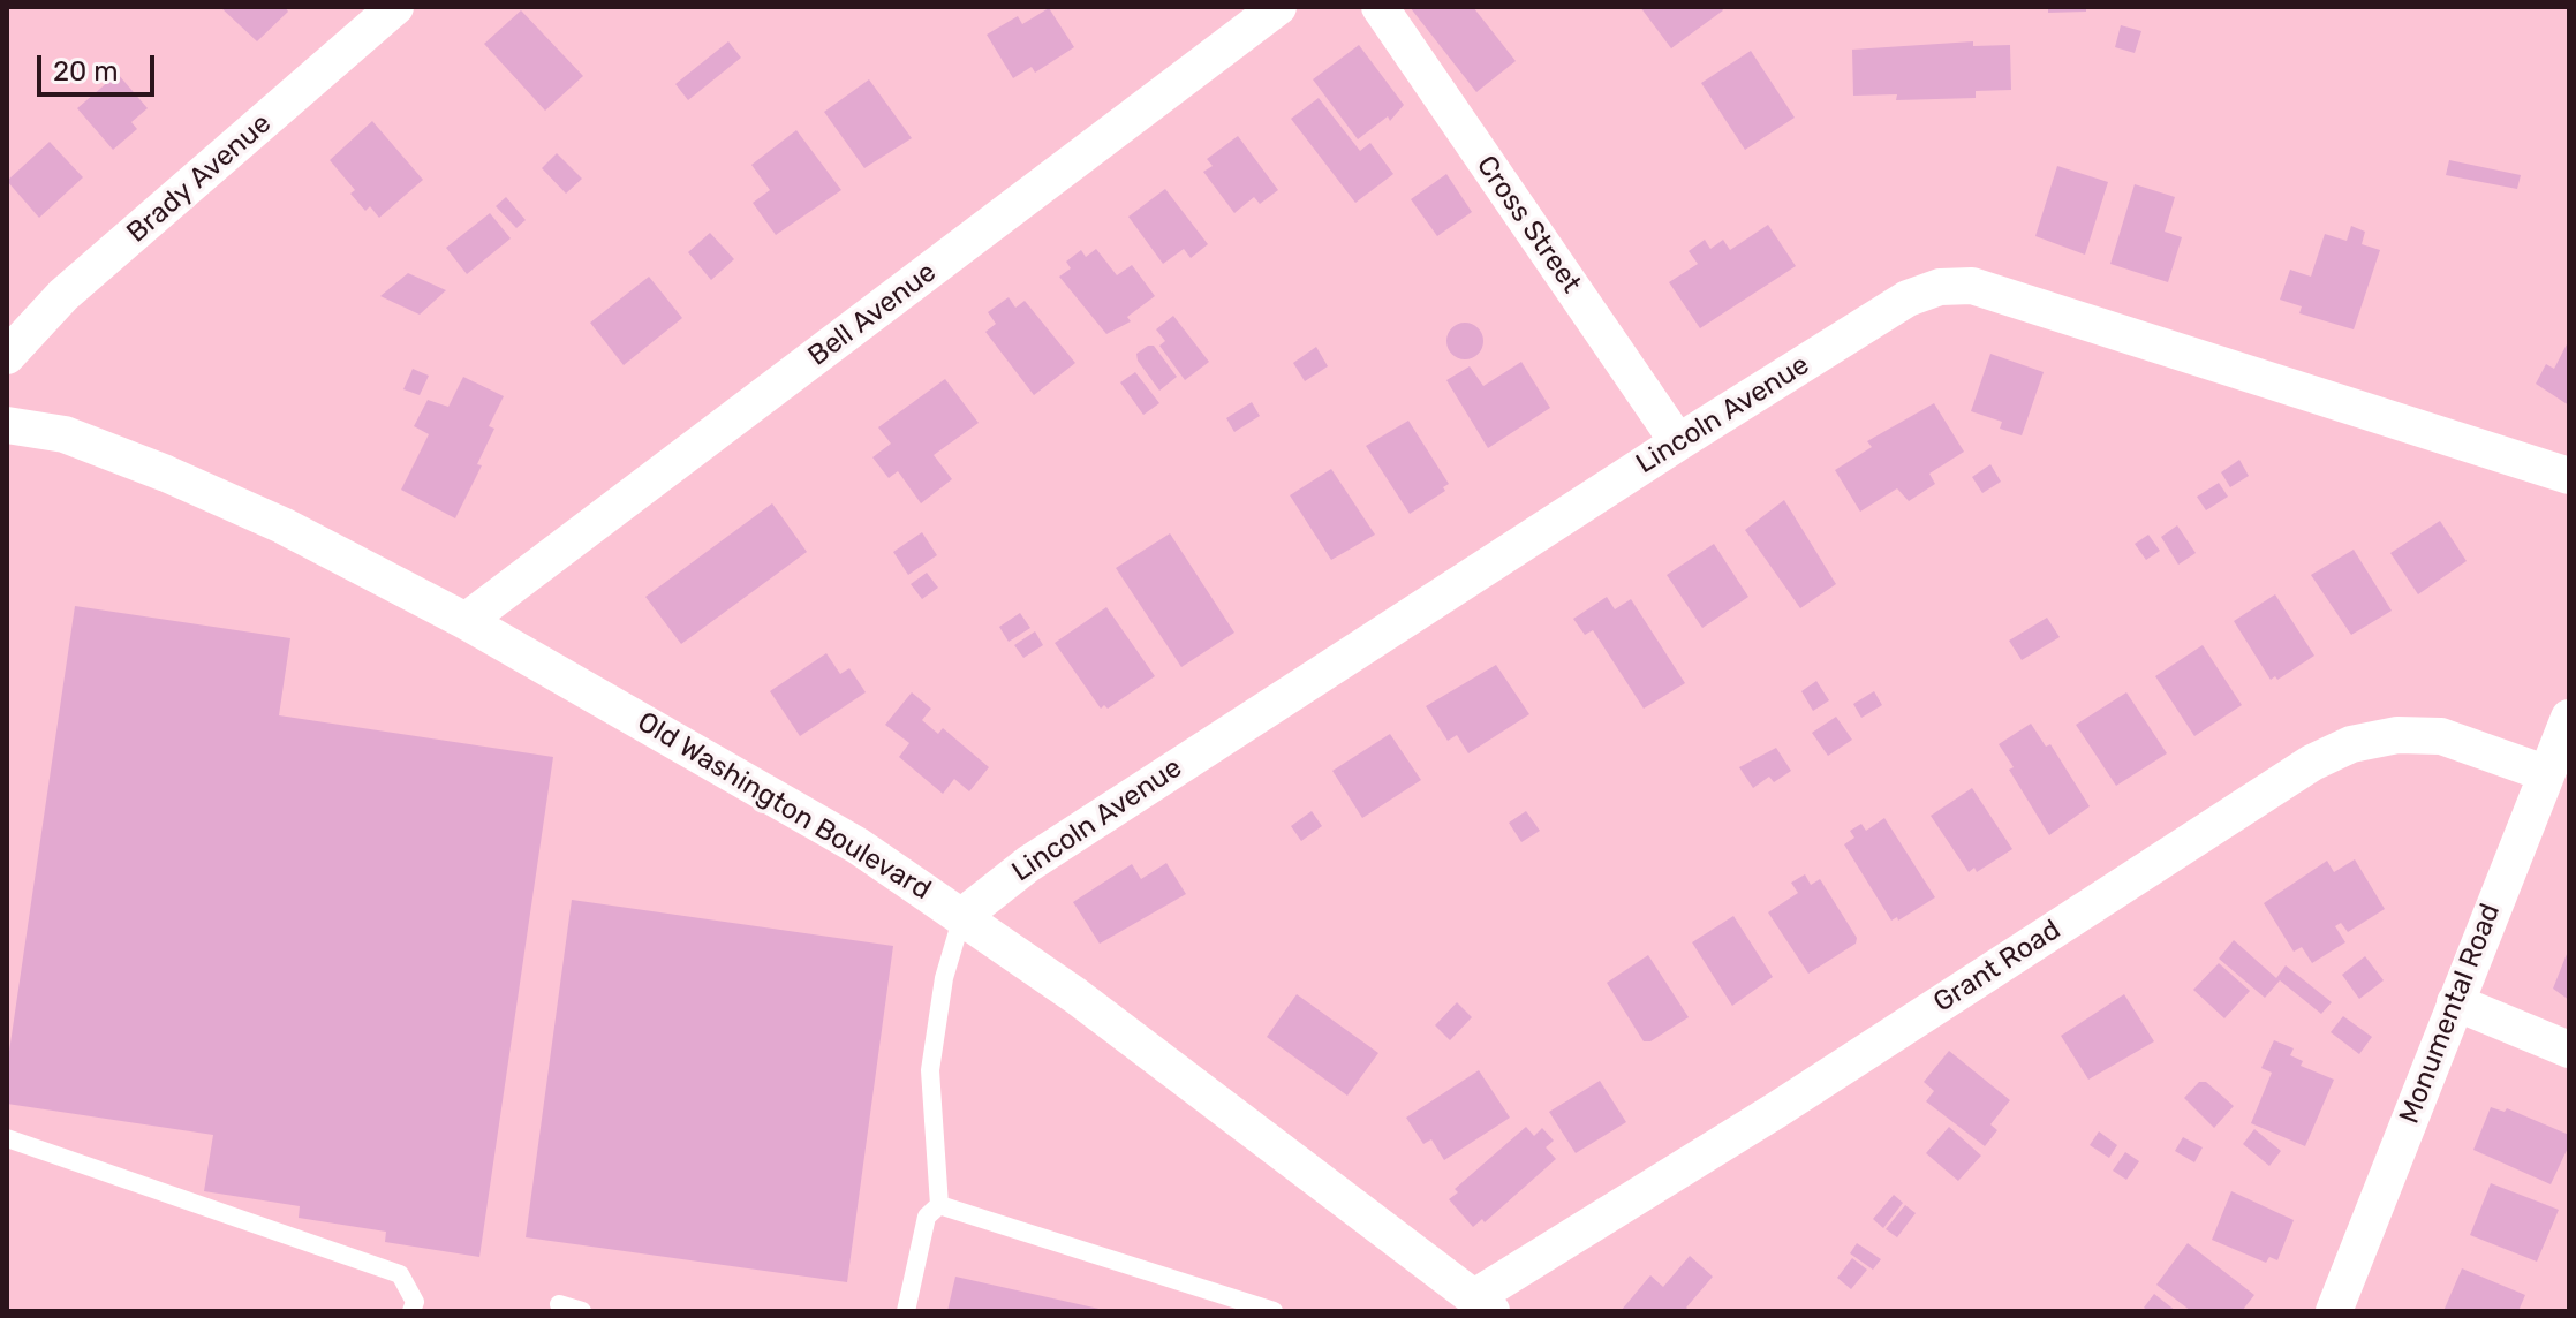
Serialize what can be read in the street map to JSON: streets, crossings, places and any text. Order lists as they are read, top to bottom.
{
  "streets": {
    "street": [
      "Brady Avenue",
      "Cross Street",
      "Bell Avenue",
      "Lincoln Avenue",
      "Old Washington Boulevard",
      "Grant Road",
      "Monumental Road"
    ]
  },
  "crossings": [
    ["Cross Street", "Lincoln Avenue"],
    ["Bell Avenue", "Old Washington Boulevard"],
    ["Lincoln Avenue", "Old Washington Boulevard"],
    ["Old Washington Boulevard", "Grant Road"],
    ["Grant Road", "Monumental Road"]
  ],
  "scale_bar": "20 m"
}
